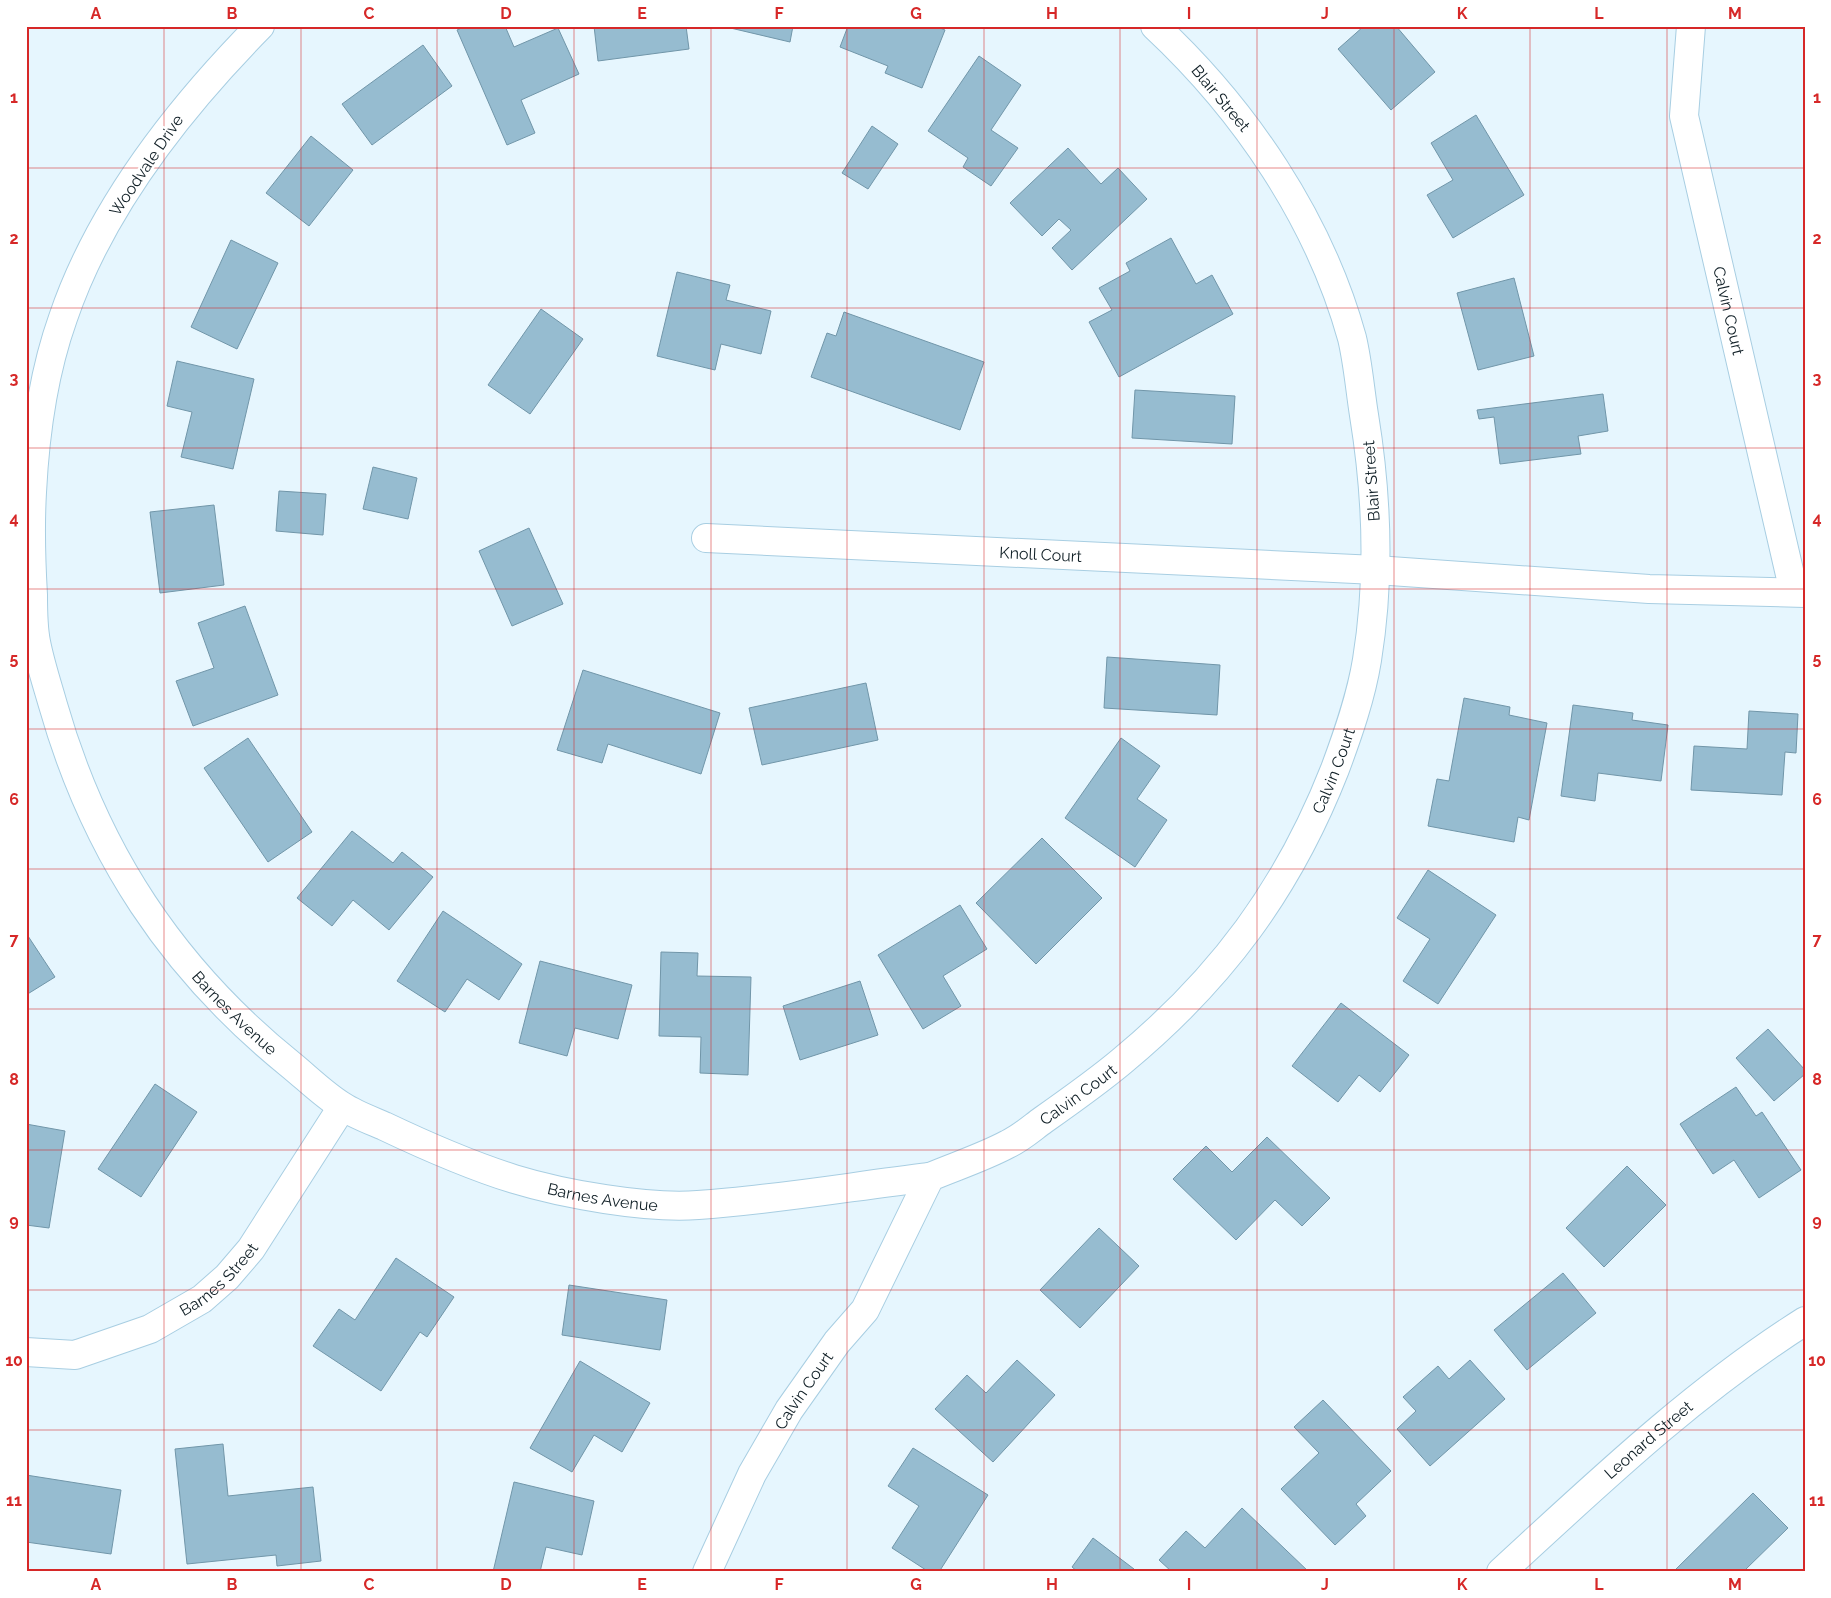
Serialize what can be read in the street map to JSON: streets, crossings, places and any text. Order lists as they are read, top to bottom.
{
  "streets": {
    "street": [
      "Blair Street",
      "Woodvale Drive",
      "Calvin Court",
      "Knoll Court",
      "Barnes Avenue",
      "Barnes Street",
      "Leonard Street"
    ]
  },
  "crossings": [
    ["Blair Street", "Calvin Court"],
    ["Blair Street", "Knoll Court"],
    ["Woodvale Drive", "Barnes Avenue"],
    ["Calvin Court", "Knoll Court"],
    ["Calvin Court", "Barnes Avenue"],
    ["Barnes Avenue", "Barnes Street"]
  ],
  "grid": {
    "columns": [
      "A",
      "B",
      "C",
      "D",
      "E",
      "F",
      "G",
      "H",
      "I",
      "J",
      "K",
      "L",
      "M"
    ],
    "rows": [
      "1",
      "2",
      "3",
      "4",
      "5",
      "6",
      "7",
      "8",
      "9",
      "10",
      "11"
    ]
  }
}
